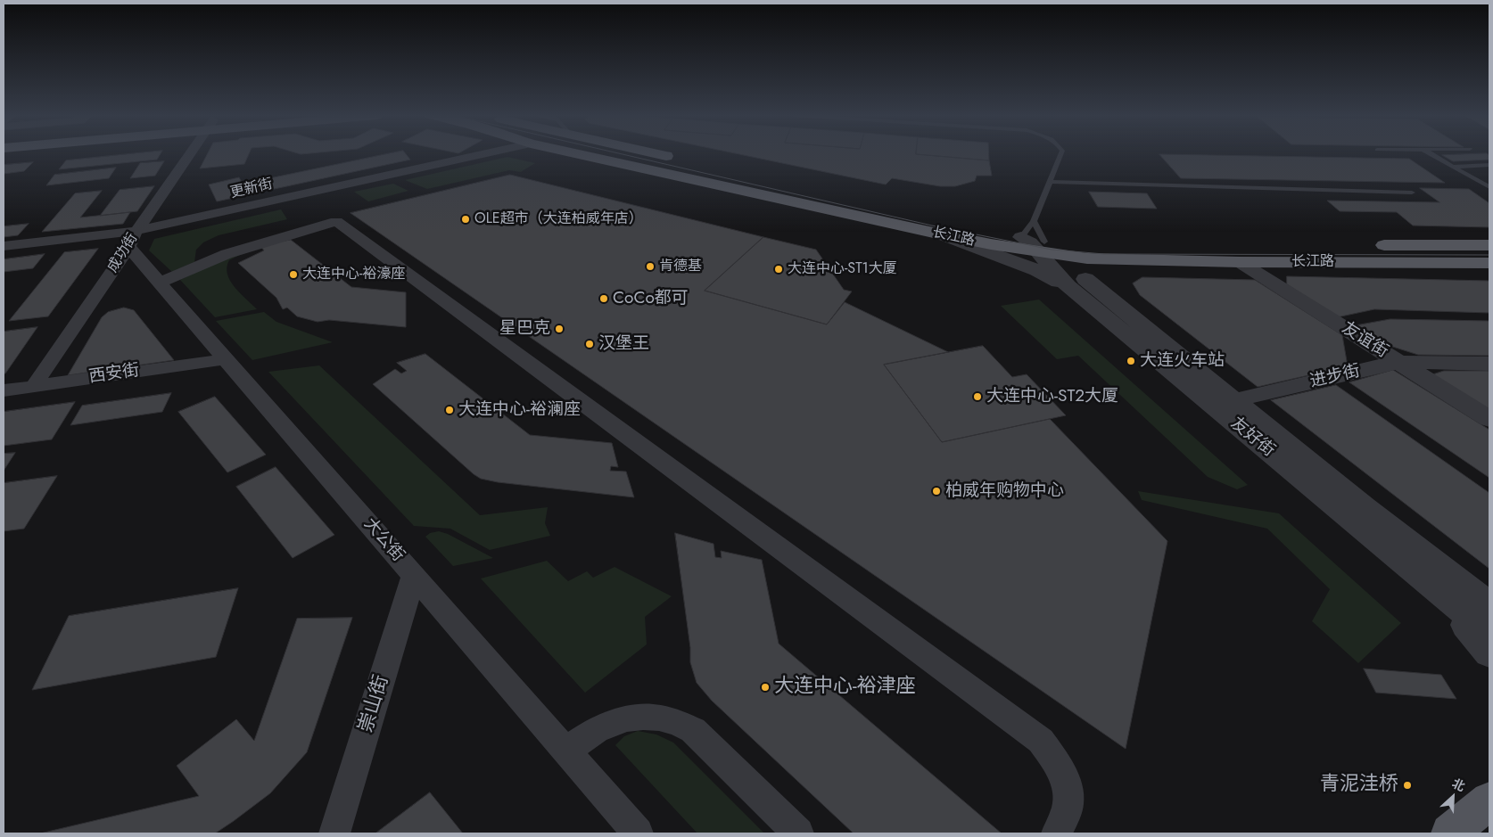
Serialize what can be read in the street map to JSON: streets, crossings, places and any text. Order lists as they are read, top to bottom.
{
  "streets": {
    "main road": ["长江路"],
    "street": [
      "更新街",
      "成功街",
      "友谊街",
      "西安街",
      "进步街",
      "友好街",
      "大公街",
      "崇山街"
    ]
  },
  "crossings": [
    ["更新街", "成功街"],
    ["更新街", "大公街"],
    ["长江路", "友谊街"],
    ["长江路", "友好街"],
    ["成功街", "西安街"],
    ["成功街", "大公街"],
    ["友谊街", "进步街"],
    ["西安街", "大公街"],
    ["进步街", "友好街"],
    ["大公街", "崇山街"]
  ],
  "places": [
    "OLE超市（大连柏威年店）",
    "肯德基",
    "大连中心-ST1大厦",
    "大连中心-裕濠座",
    "CoCo都可",
    "星巴克",
    "汉堡王",
    "大连火车站",
    "大连中心-ST2大厦",
    "大连中心-裕澜座",
    "柏威年购物中心",
    "大连中心-裕津座",
    "青泥洼桥"
  ],
  "north": "top right"
}
